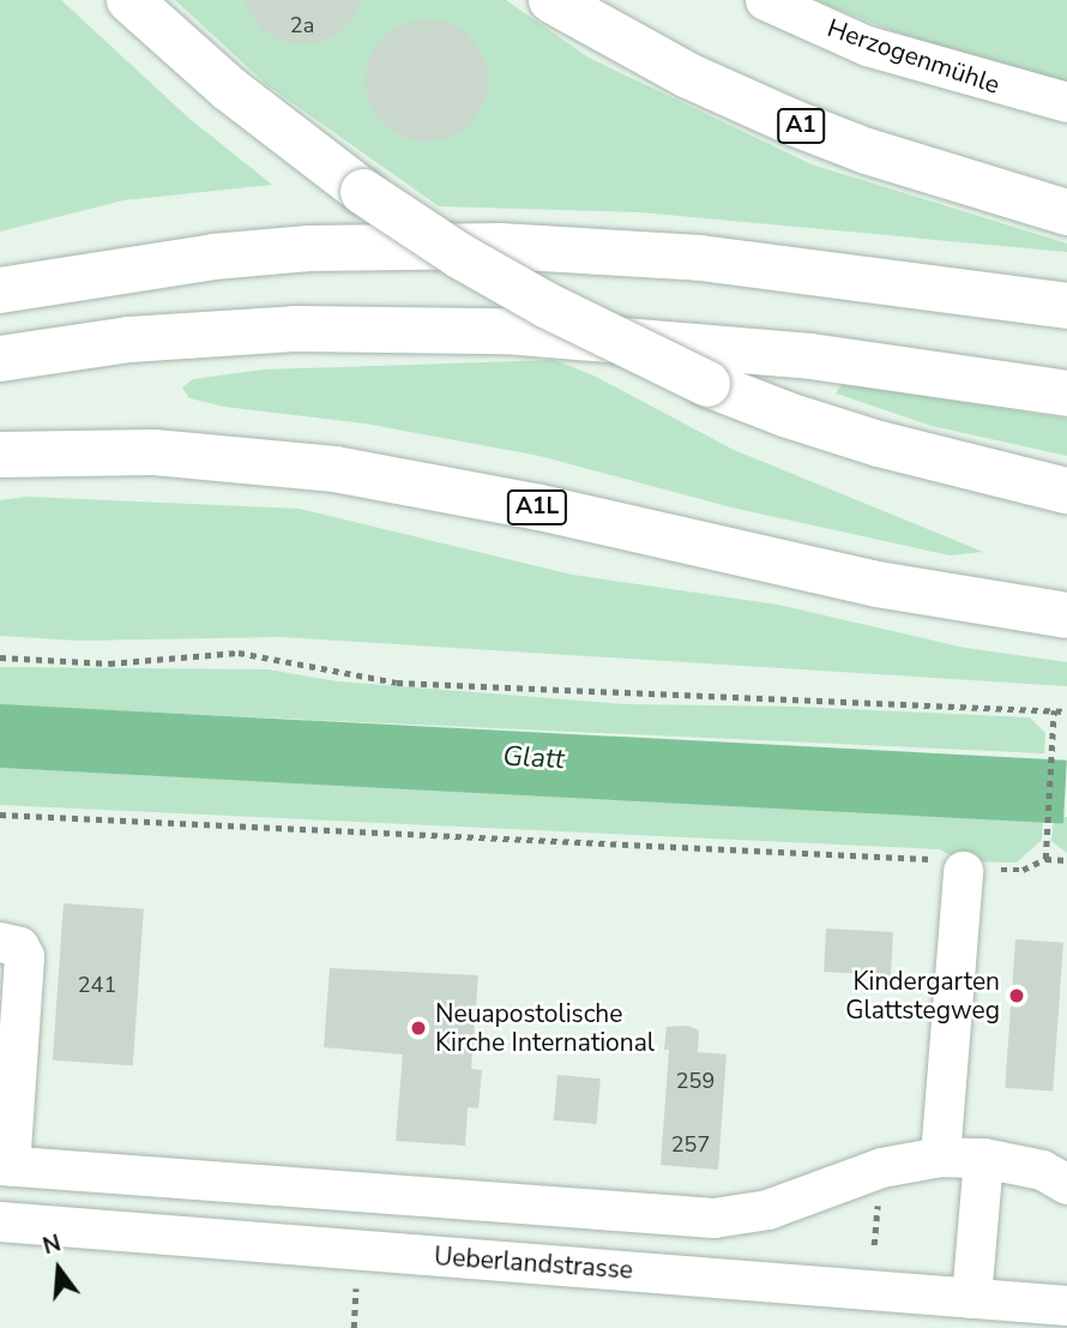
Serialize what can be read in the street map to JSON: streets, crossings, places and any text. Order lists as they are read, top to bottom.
{
  "streets": {
    "highway": ["A1", "A1L"],
    "street": ["Herzogenmühle", "Ueberlandstrasse"]
  },
  "water": ["Glatt"],
  "places": ["Kindergarten Glattstegweg", "Neuapostolische Kirche International"],
  "house_numbers": [
    "2a",
    "241",
    "259",
    "257"
  ],
  "north": "top"
}
